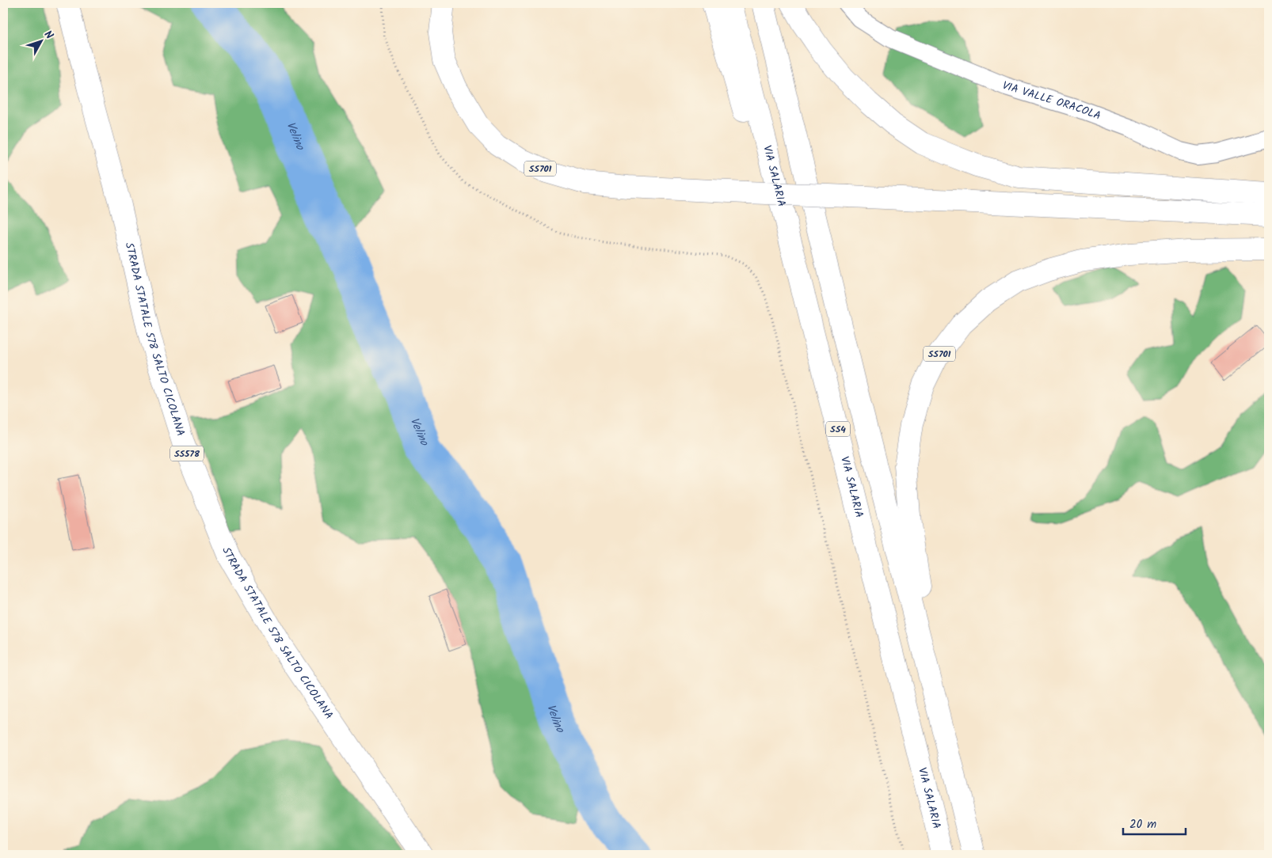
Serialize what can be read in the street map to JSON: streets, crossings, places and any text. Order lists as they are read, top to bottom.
{
  "streets": {
    "main road": [
      "SS701",
      "VIA SALARIA",
      "STRADA STATALE 578 SALTO CICOLANA",
      "SS4",
      "SS578"
    ],
    "street": ["VIA VALLE ORACOLA"]
  },
  "crossings": [
    ["SS701", "SS4"]
  ],
  "water": ["Velino"],
  "scale_bar": "20 m",
  "north": "top right"
}
